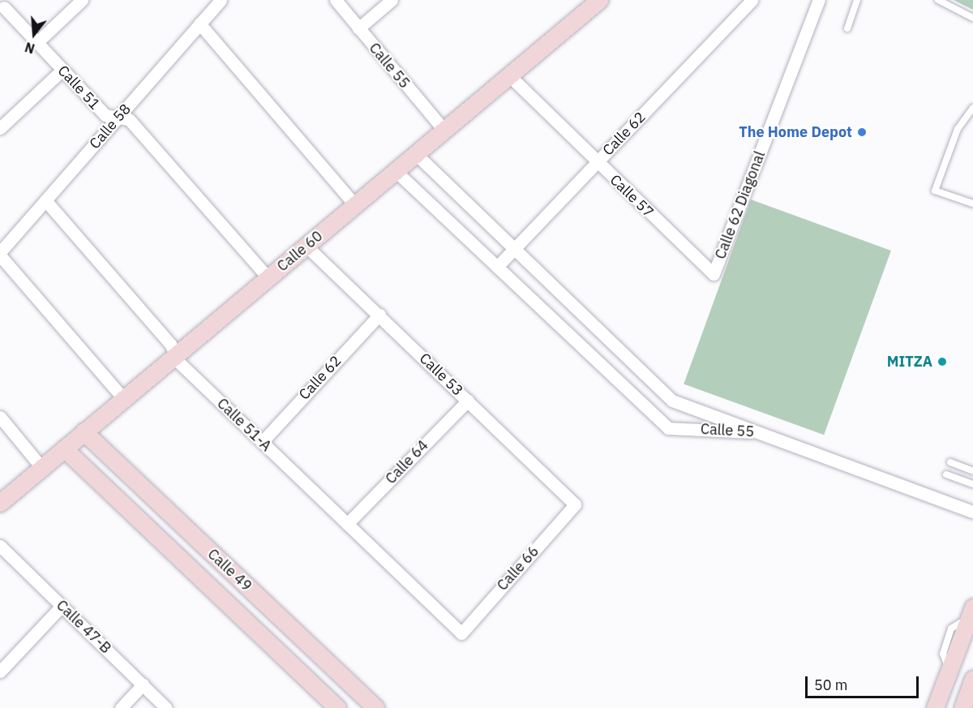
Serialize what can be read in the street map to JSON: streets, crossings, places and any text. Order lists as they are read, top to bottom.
{
  "streets": {
    "street": [
      "Calle 55",
      "Calle 51",
      "Calle 58",
      "Calle 62",
      "Calle 57",
      "Calle 62 Diagonal",
      "Calle 60",
      "Calle 53",
      "Calle 51-A",
      "Calle 64",
      "Calle 66",
      "Calle 49",
      "Calle 47-B"
    ]
  },
  "crossings": [
    ["Calle 55", "Calle 62"],
    ["Calle 55", "Calle 60"],
    ["Calle 51", "Calle 58"],
    ["Calle 58", "Calle 51-A"],
    ["Calle 62", "Calle 57"],
    ["Calle 62", "Calle 53"],
    ["Calle 62", "Calle 51-A"],
    ["Calle 57", "Calle 62 Diagonal"],
    ["Calle 57", "Calle 60"],
    ["Calle 60", "Calle 53"],
    ["Calle 60", "Calle 51-A"],
    ["Calle 60", "Calle 49"],
    ["Calle 53", "Calle 64"],
    ["Calle 53", "Calle 66"],
    ["Calle 51-A", "Calle 64"],
    ["Calle 51-A", "Calle 66"]
  ],
  "places": ["The Home Depot", "MITZA"],
  "scale_bar": "50 m",
  "north": "bottom"
}
